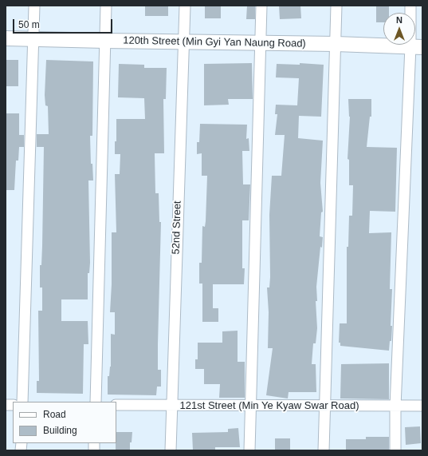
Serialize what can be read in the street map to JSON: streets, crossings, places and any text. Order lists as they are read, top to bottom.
{
  "streets": {
    "main road": ["120th Street (Min Gyi Yan Naung Road)"],
    "street": ["52nd Street", "121st Street (Min Ye Kyaw Swar Road)"]
  },
  "crossings": [
    ["120th Street (Min Gyi Yan Naung Road)", "52nd Street"],
    ["52nd Street", "121st Street (Min Ye Kyaw Swar Road)"]
  ],
  "legend": ["Road", "Building"],
  "scale_bar": "50 m",
  "north": "top"
}
